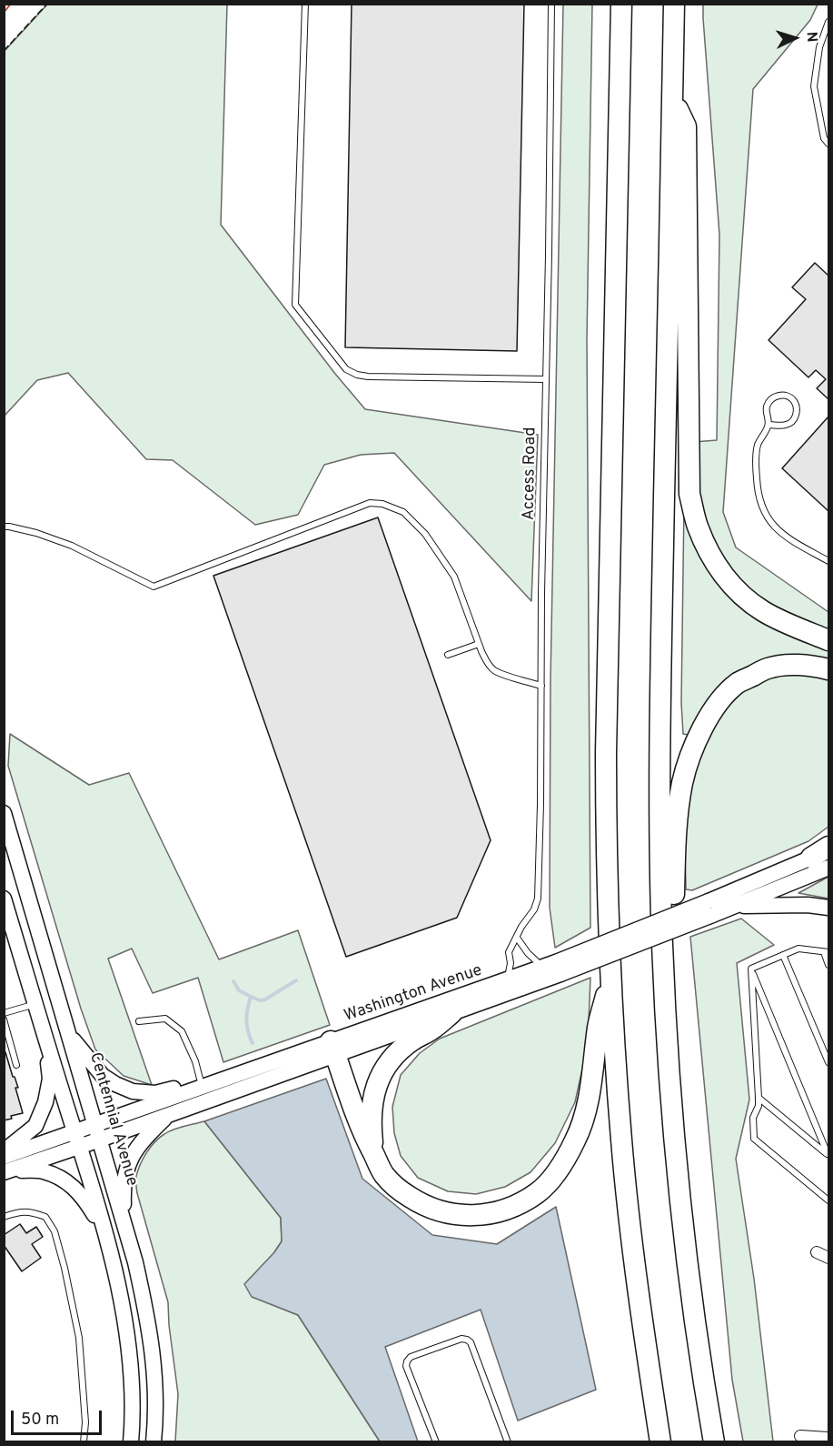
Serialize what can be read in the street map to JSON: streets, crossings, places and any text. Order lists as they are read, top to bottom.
{
  "streets": {
    "main road": ["Washington Avenue", "Centennial Avenue"],
    "lane": ["Access Road"]
  },
  "crossings": [
    ["Access Road", "Washington Avenue"],
    ["Washington Avenue", "Centennial Avenue"]
  ],
  "scale_bar": "50 m",
  "north": "right"
}
